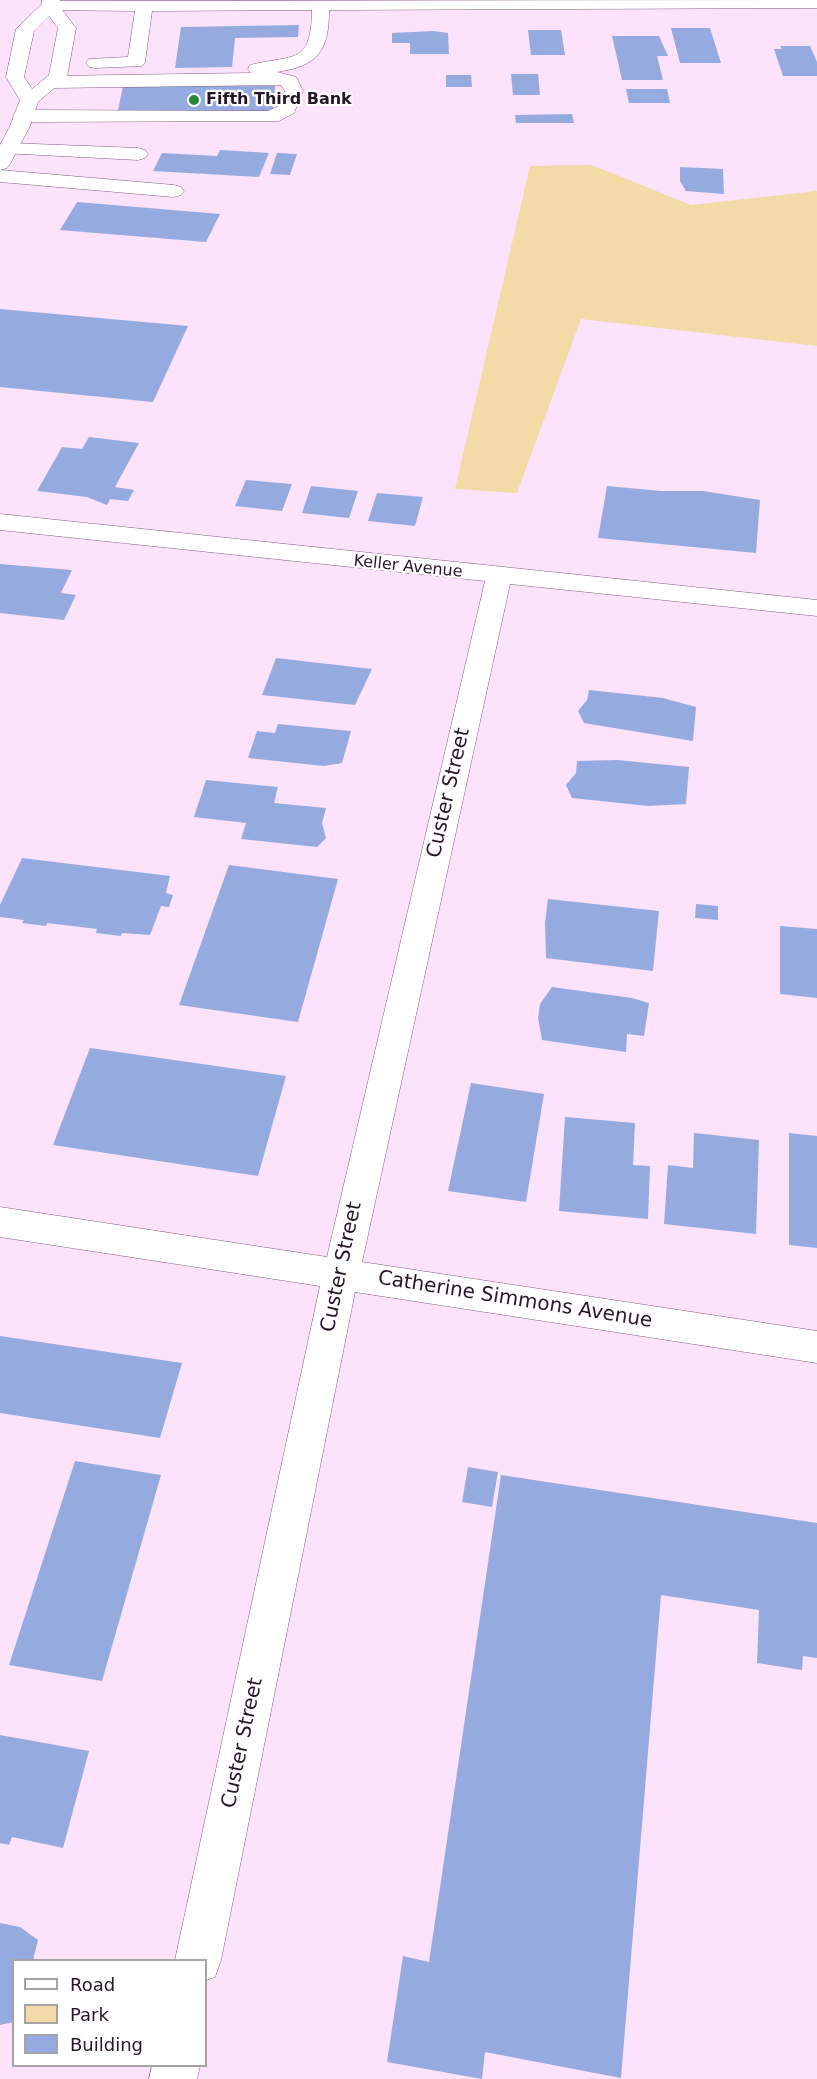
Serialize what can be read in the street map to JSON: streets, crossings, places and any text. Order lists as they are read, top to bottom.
{
  "streets": {
    "street": ["Keller Avenue", "Custer Street", "Catherine Simmons Avenue"]
  },
  "crossings": [
    ["Keller Avenue", "Custer Street"],
    ["Custer Street", "Catherine Simmons Avenue"]
  ],
  "places": ["Fifth Third Bank"],
  "legend": ["Road", "Park", "Building"]
}
